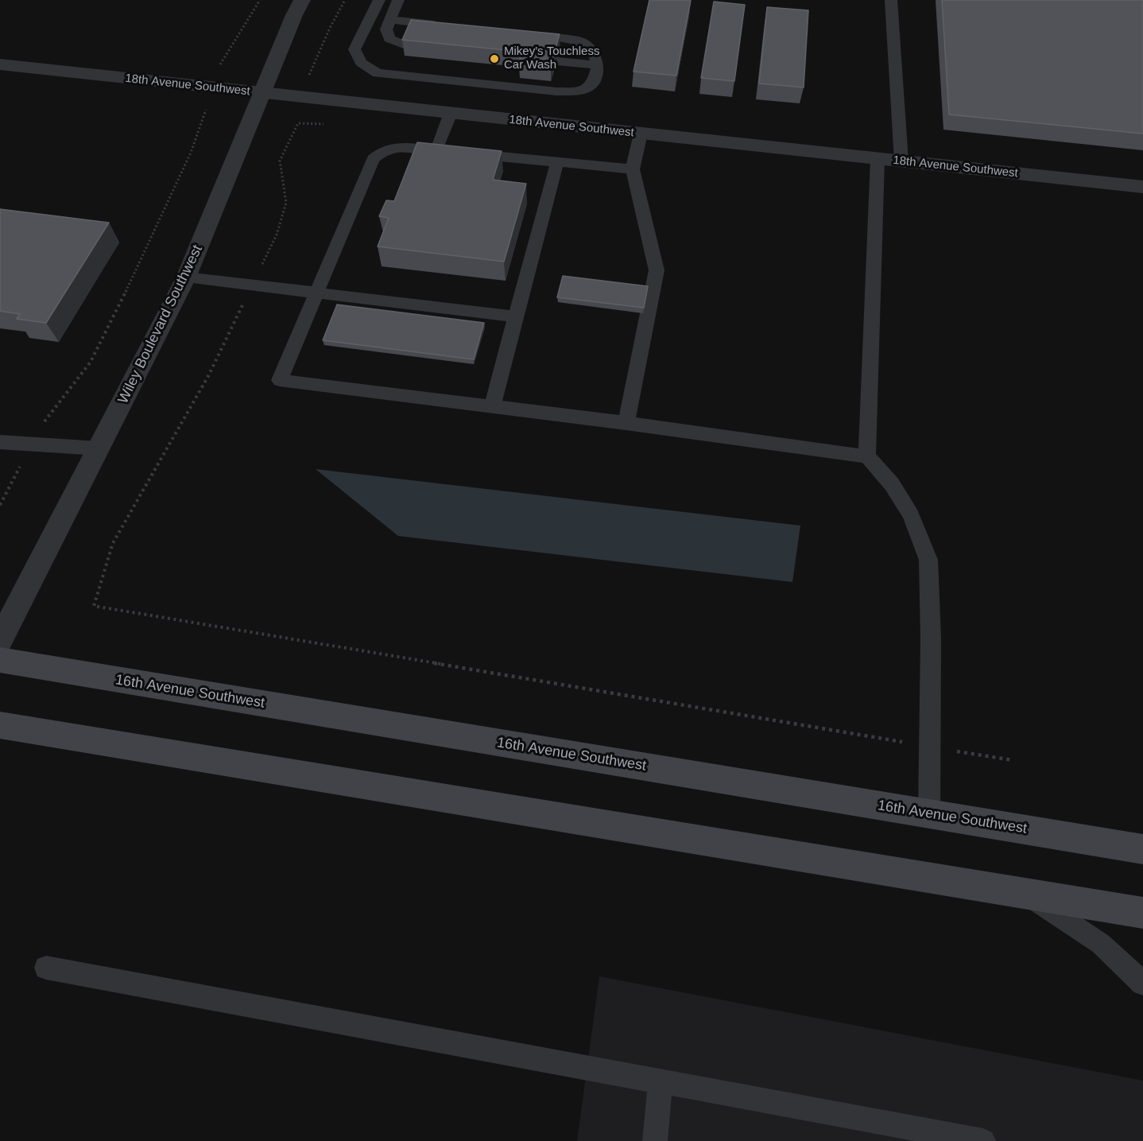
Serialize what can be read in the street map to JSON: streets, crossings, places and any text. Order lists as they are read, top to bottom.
{
  "streets": {
    "main road": ["16th Avenue Southwest"],
    "street": ["18th Avenue Southwest", "Wiley Boulevard Southwest"]
  },
  "crossings": [
    ["18th Avenue Southwest", "Wiley Boulevard Southwest"]
  ],
  "places": ["Mikey's Touchless Car Wash"]
}
